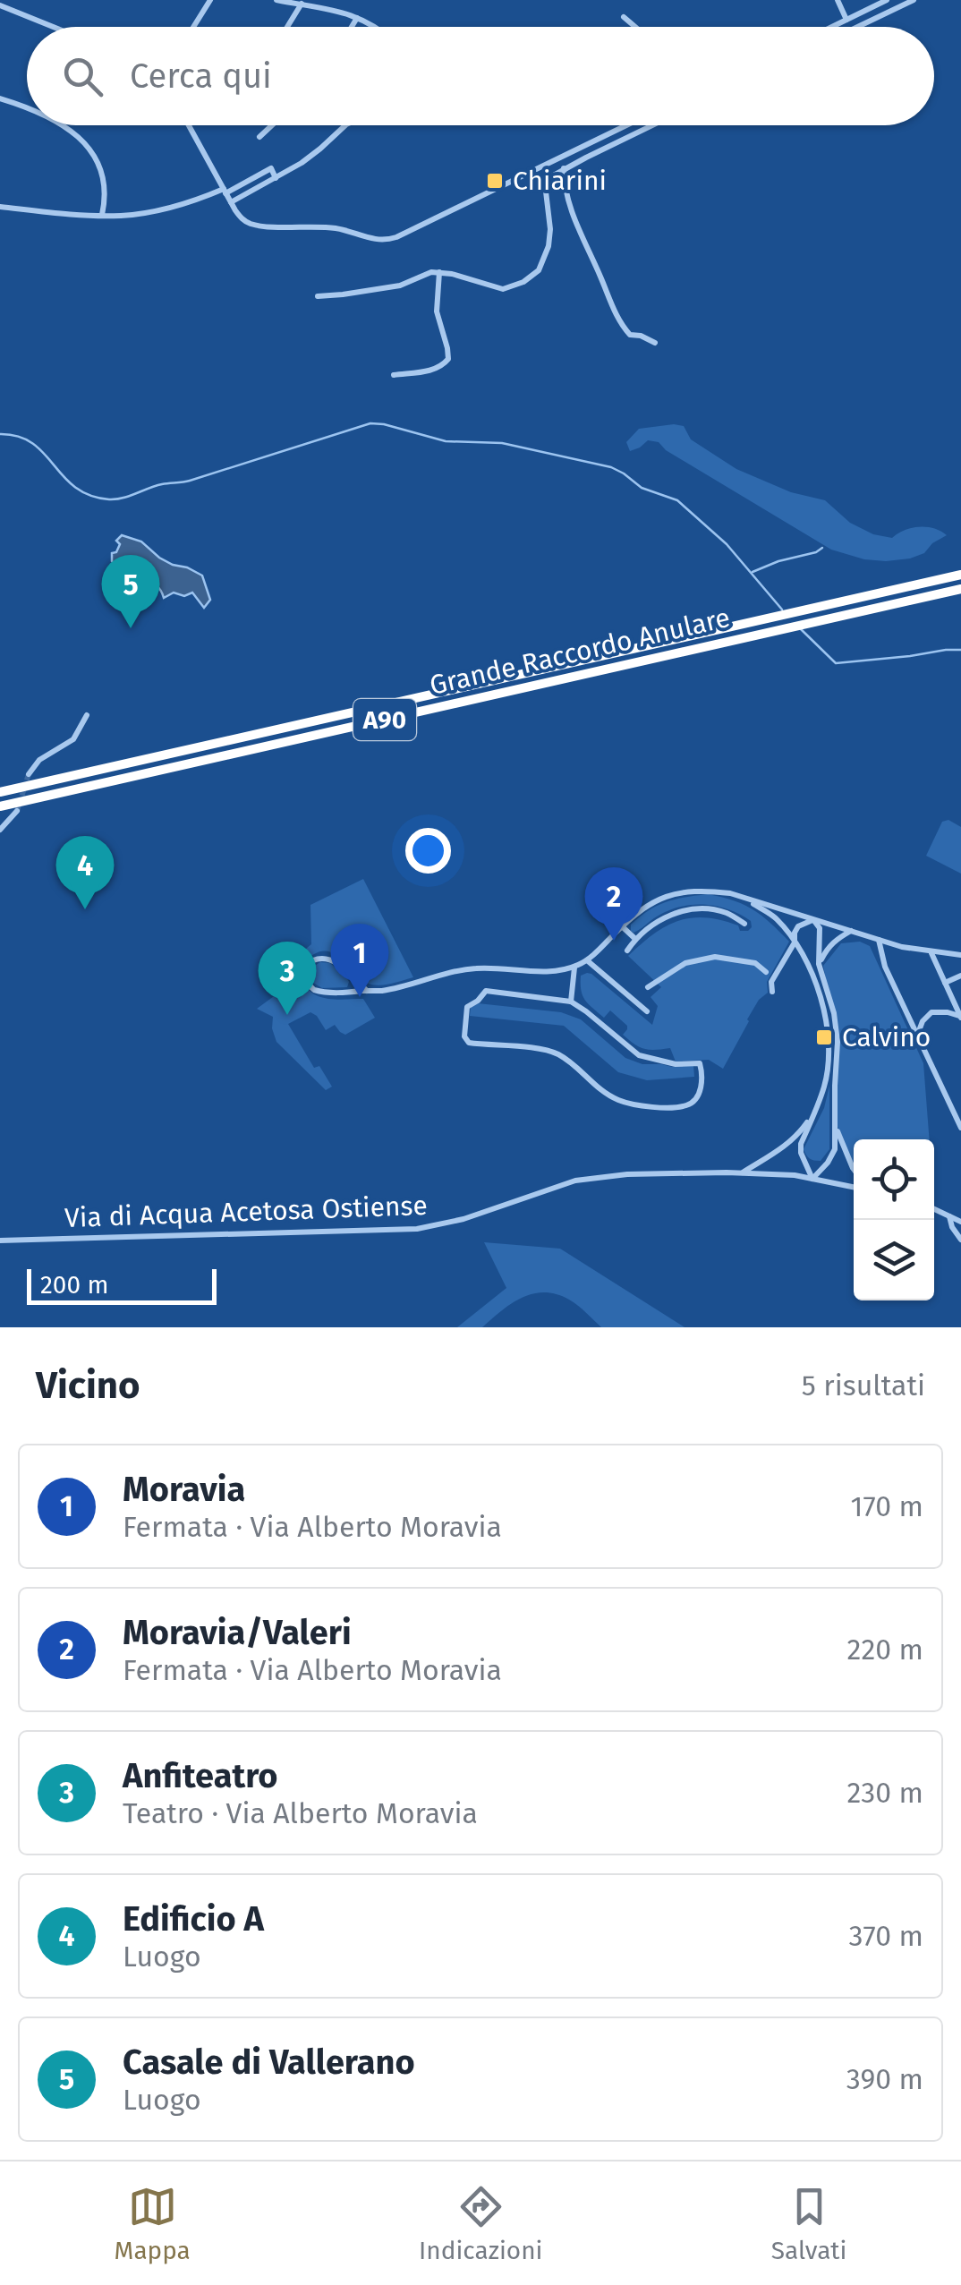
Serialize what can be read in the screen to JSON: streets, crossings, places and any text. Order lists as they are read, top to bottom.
{
  "streets": {
    "highway": ["Grande Raccordo Anulare", "A90"],
    "street": ["Via di Acqua Acetosa Ostiense"]
  },
  "places": {
    "transit": ["Chiarini", "Calvino"]
  },
  "scale_bar": "200 m",
  "page": {
    "search": "Cerca qui",
    "pins": [
      "5",
      "4",
      "2",
      "1",
      "3"
    ],
    "scale": "200 m",
    "heading": ["Vicino", "5 risultati"],
    "list": [
      {
        "mark": "1",
        "name": "Moravia",
        "note": "Fermata · Via Alberto Moravia",
        "value": "170 m"
      },
      {
        "mark": "2",
        "name": "Moravia/Valeri",
        "note": "Fermata · Via Alberto Moravia",
        "value": "220 m"
      },
      {
        "mark": "3",
        "name": "Anfiteatro",
        "note": "Teatro · Via Alberto Moravia",
        "value": "230 m"
      },
      {
        "mark": "4",
        "name": "Edificio A",
        "note": "Luogo",
        "value": "370 m"
      },
      {
        "mark": "5",
        "name": "Casale di Vallerano",
        "note": "Luogo",
        "value": "390 m"
      }
    ],
    "nav": ["Mappa", "Indicazioni", "Salvati"]
  }
}
